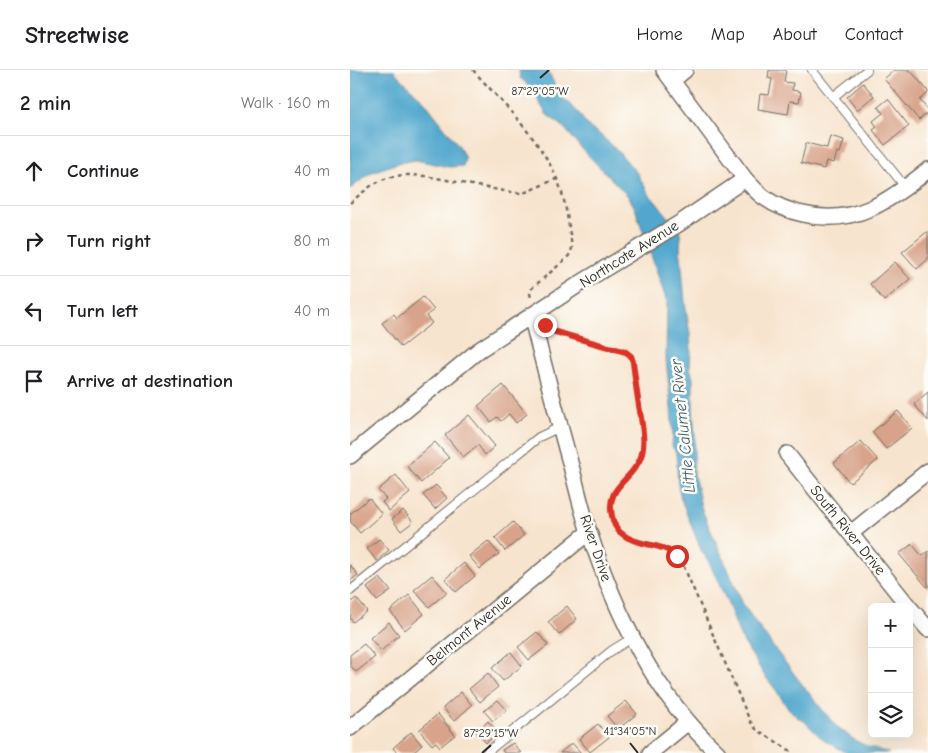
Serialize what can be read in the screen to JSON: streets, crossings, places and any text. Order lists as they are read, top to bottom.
{
  "streets": {
    "street": [
      "Northcote Avenue",
      "South River Drive",
      "River Drive",
      "Belmont Avenue"
    ]
  },
  "crossings": [
    ["Northcote Avenue", "River Drive"],
    ["River Drive", "Belmont Avenue"]
  ],
  "water": ["Little Calumet River"],
  "page": {
    "header": "Streetwise",
    "nav": [
      "Home",
      "Map",
      "About",
      "Contact"
    ],
    "heading": ["2 min", "Walk · 160 m"],
    "list": [
      ["Continue", "40 m"],
      ["Turn right", "80 m"],
      ["Turn left", "40 m"],
      "Arrive at destination"
    ],
    "map_buttons": ["+", "−"]
  },
  "coordinates": ["87°29'05\"W", "41°34'05\"N", "87°29'15\"W"]
}
